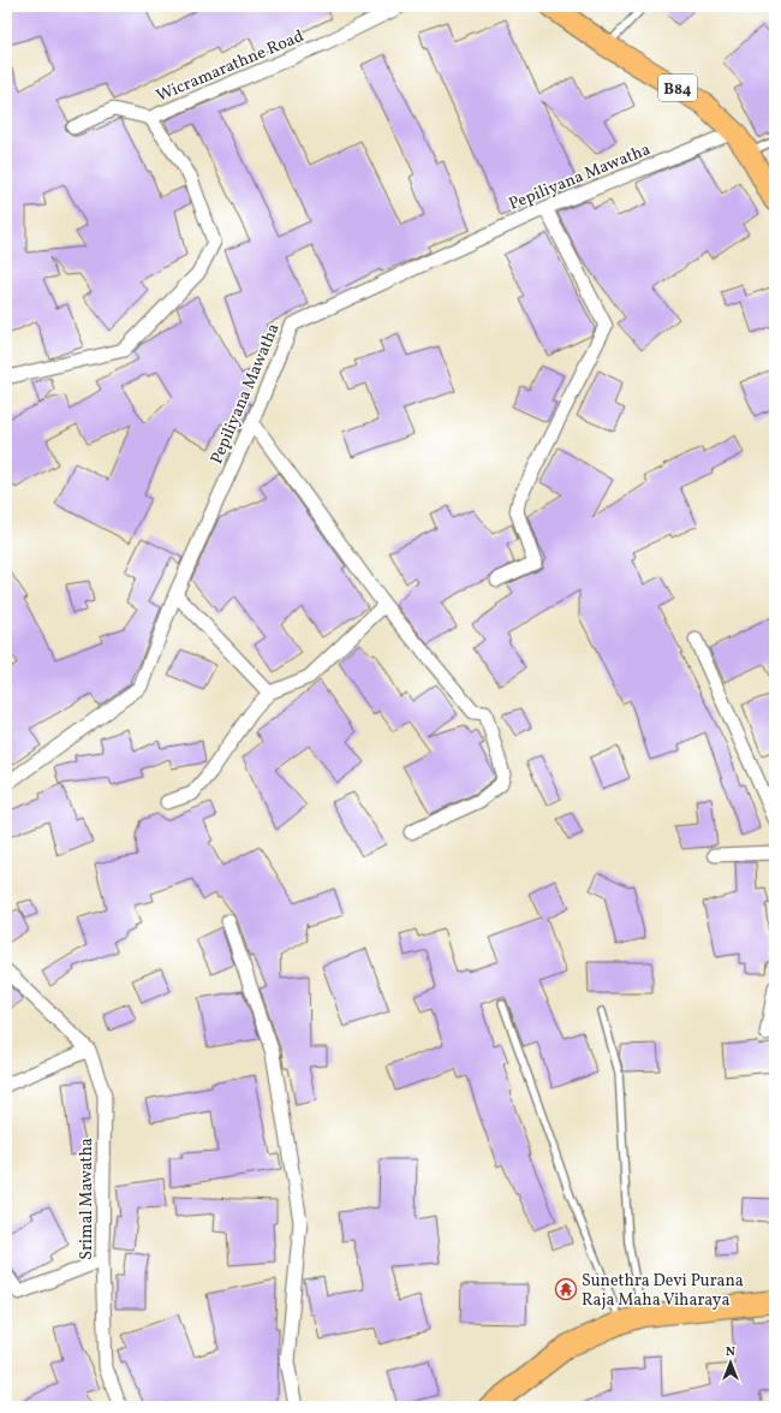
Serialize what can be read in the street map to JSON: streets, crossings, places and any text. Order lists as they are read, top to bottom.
{
  "streets": {
    "main road": ["B84"],
    "street": ["Wicramarathne Road", "Pepiliyana Mawatha", "Srimal Mawatha"]
  },
  "crossings": [
    ["B84", "Pepiliyana Mawatha"]
  ],
  "places": {
    "temple": ["Sunethra Devi Purana Raja Maha Viharaya"]
  },
  "north": "top"
}
